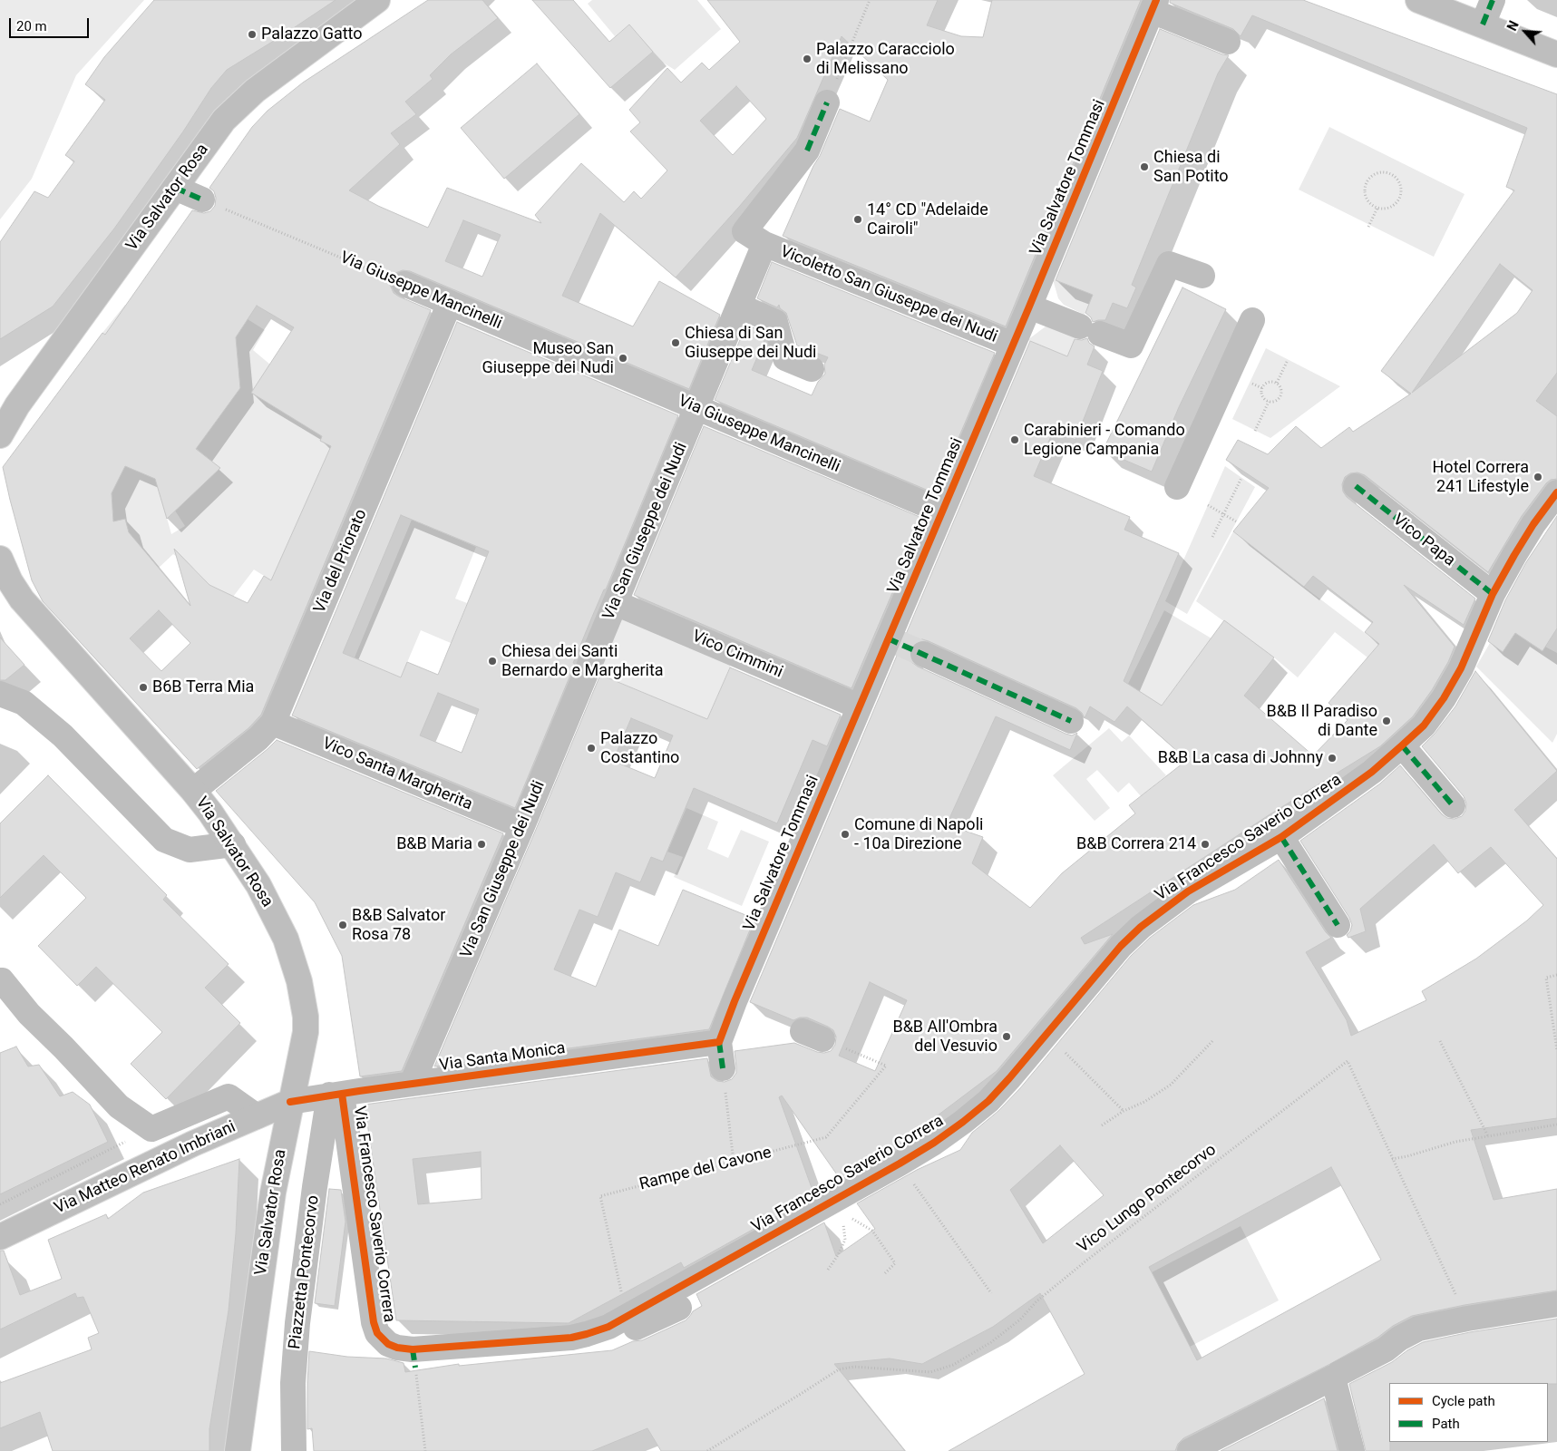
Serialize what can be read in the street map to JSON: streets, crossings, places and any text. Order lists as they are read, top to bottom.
{
  "streets": {
    "street": [
      "Via Salvatore Tommasi",
      "Via Salvator Rosa",
      "Via Giuseppe Mancinelli",
      "Vicoletto San Giuseppe dei Nudi",
      "Via San Giuseppe dei Nudi",
      "Vico Papa",
      "Via del Priorato",
      "Vico Cimmini",
      "Vico Santa Margherita",
      "Via Francesco Saverio Correra",
      "Via Santa Monica",
      "Via Matteo Renato Imbriani",
      "Piazzetta Pontecorvo"
    ],
    "path": ["Rampe del Cavone", "Vico Lungo Pontecorvo"]
  },
  "crossings": [
    ["Via Salvatore Tommasi", "Via Giuseppe Mancinelli"],
    ["Via Salvatore Tommasi", "Vicoletto San Giuseppe dei Nudi"],
    ["Via Salvatore Tommasi", "Vico Cimmini"],
    ["Via Salvatore Tommasi", "Via Santa Monica"],
    ["Via Salvator Rosa", "Via del Priorato"],
    ["Via Salvator Rosa", "Via Santa Monica"],
    ["Via Salvator Rosa", "Via Matteo Renato Imbriani"],
    ["Via Giuseppe Mancinelli", "Via San Giuseppe dei Nudi"],
    ["Via Giuseppe Mancinelli", "Via del Priorato"],
    ["Vicoletto San Giuseppe dei Nudi", "Via San Giuseppe dei Nudi"],
    ["Via San Giuseppe dei Nudi", "Vico Cimmini"],
    ["Via San Giuseppe dei Nudi", "Vico Santa Margherita"],
    ["Via San Giuseppe dei Nudi", "Via Santa Monica"],
    ["Vico Papa", "Via Francesco Saverio Correra"],
    ["Via del Priorato", "Vico Santa Margherita"],
    ["Via Francesco Saverio Correra", "Via Santa Monica"],
    ["Via Francesco Saverio Correra", "Rampe del Cavone"],
    ["Via Francesco Saverio Correra", "Piazzetta Pontecorvo"],
    ["Via Santa Monica", "Via Matteo Renato Imbriani"],
    ["Via Santa Monica", "Piazzetta Pontecorvo"]
  ],
  "places": [
    "Palazzo Gatto",
    "Palazzo Caracciolo di Melissano",
    "Chiesa di San Potito",
    "14° CD \"Adelaide Cairoli\"",
    "Chiesa di San Giuseppe dei Nudi",
    "Museo San Giuseppe dei Nudi",
    "Carabinieri - Comando Legione Campania",
    "Hotel Correra 241 Lifestyle",
    "Chiesa dei Santi Bernardo e Margherita",
    "B6B Terra Mia",
    "B&B Il Paradiso di Dante",
    "Palazzo Costantino",
    "B&B La casa di Johnny",
    "Comune di Napoli - 10a Direzione",
    "B&B Maria",
    "B&B Correra 214",
    "B&B Salvator Rosa 78",
    "B&B All'Ombra del Vesuvio"
  ],
  "legend": ["Cycle path", "Path"],
  "scale_bar": "20 m",
  "north": "top left"
}
